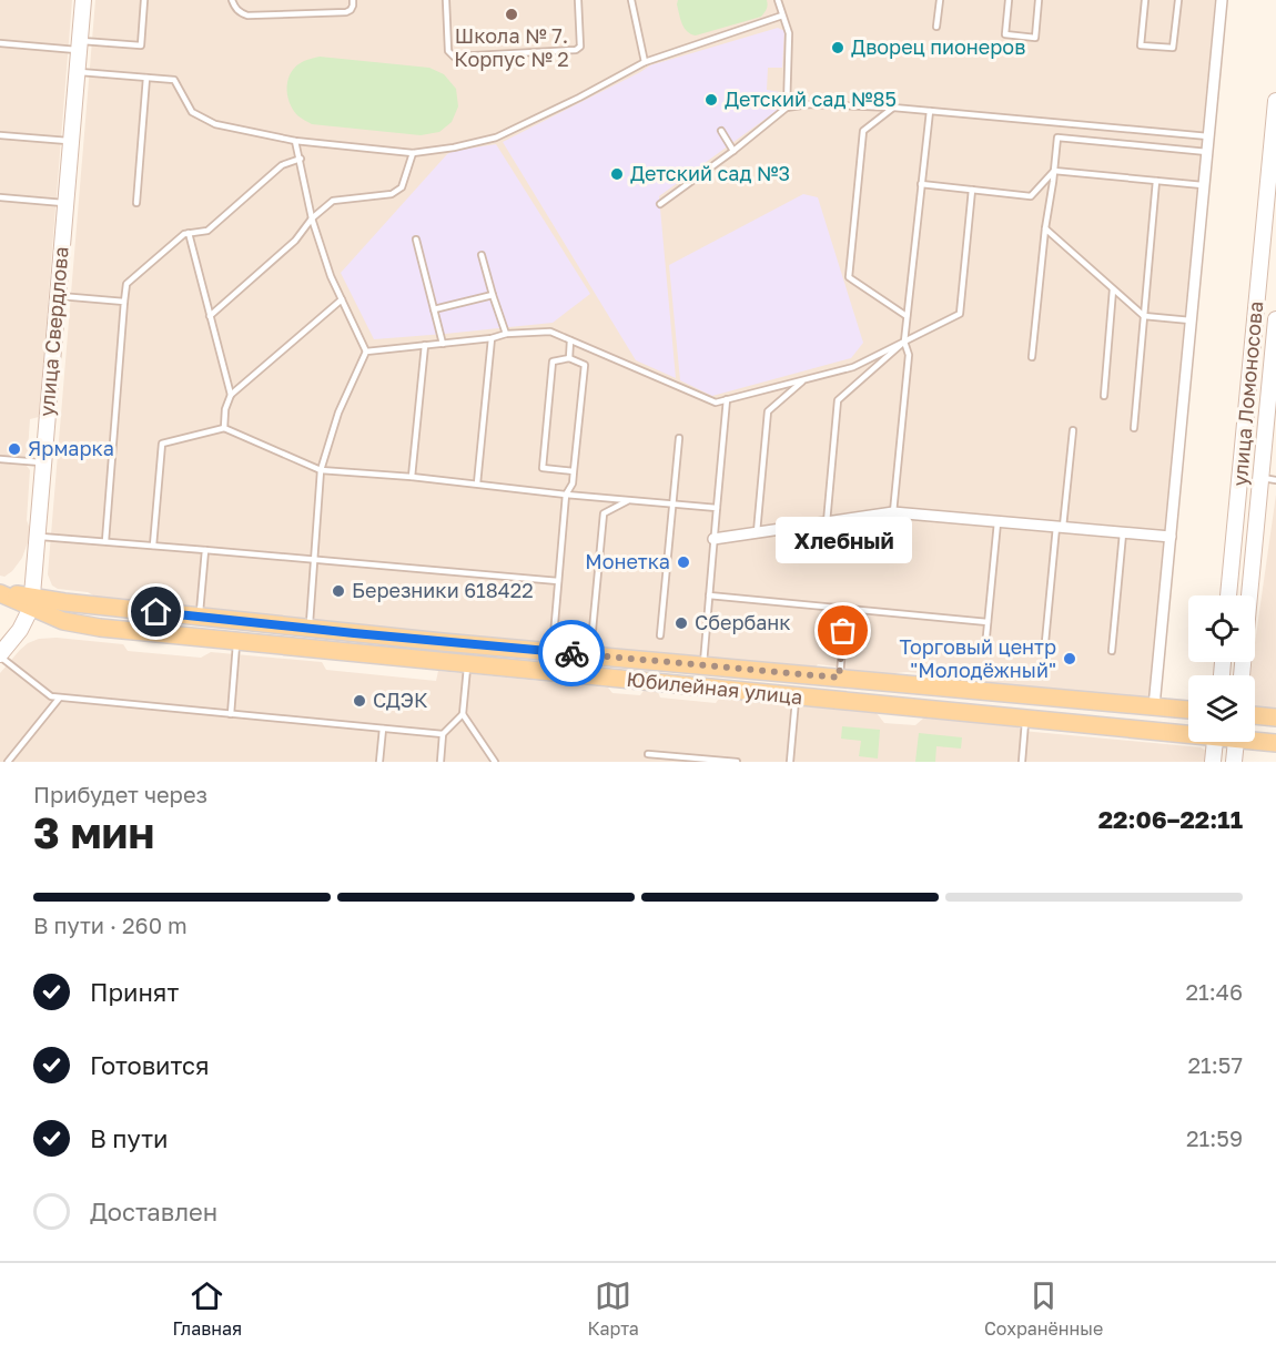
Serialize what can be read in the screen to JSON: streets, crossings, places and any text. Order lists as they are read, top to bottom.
{
  "streets": {
    "main road": ["улица Свердлова", "улица Ломоносова", "Юбилейная улица"]
  },
  "crossings": [
    ["улица Свердлова", "Юбилейная улица"]
  ],
  "places": [
    "Школа № 7. Корпус № 2",
    "Дворец пионеров",
    "Детский сад №85",
    "Детский сад №3",
    "Ярмарка",
    "Монетка",
    "Березники 618422",
    "Сбербанк",
    "Хлебный",
    "Торговый центр \"Молодёжный\"",
    "СДЭК"
  ],
  "page": {
    "bubble": "Хлебный",
    "heading": ["3 мин", "Прибудет через", "22:06–22:11"],
    "bar": "В пути · 260 m",
    "list": [
      ["Принят", "21:46"],
      ["Готовится", "21:57"],
      ["В пути", "21:59"],
      "Доставлен"
    ],
    "tabs": ["Главная", "Карта", "Сохранённые"]
  }
}
